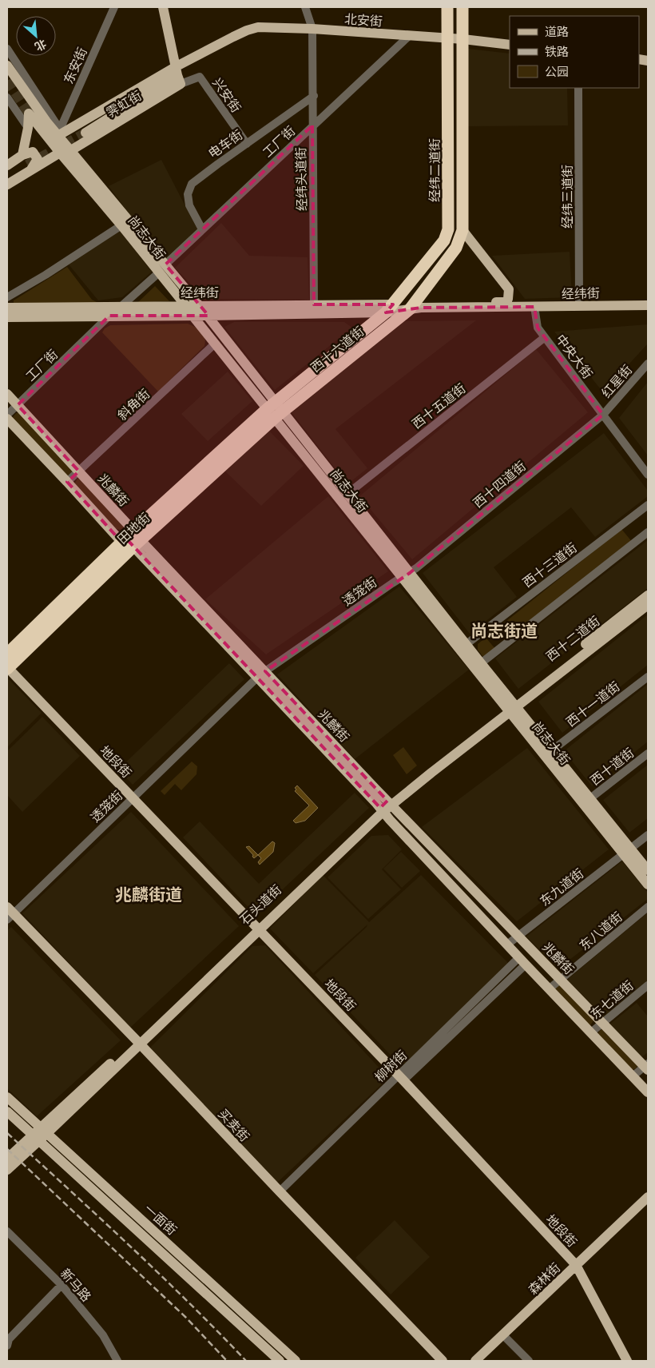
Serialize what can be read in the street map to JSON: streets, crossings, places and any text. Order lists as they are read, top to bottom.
{
  "streets": {
    "highway": ["经纬二道街", "西十六道街", "田地街"],
    "main road": [
      "北安街",
      "霁虹街",
      "尚志大街",
      "经纬街",
      "兆麟街",
      "西十二道街",
      "地段街",
      "石头道街",
      "买卖街",
      "一面街",
      "森林街"
    ],
    "street": [
      "东安街",
      "兴安街",
      "工厂街",
      "电车街",
      "经纬头道街",
      "经纬三道街",
      "中央大街",
      "红星街",
      "斜角街",
      "西十五道街",
      "西十四道街",
      "西十三道街",
      "透笼街",
      "西十一道街",
      "西十道街",
      "东九道街",
      "东八道街",
      "东七道街",
      "柳树街",
      "新马路"
    ]
  },
  "crossings": [
    ["北安街", "兴安街"],
    ["北安街", "霁虹街"],
    ["北安街", "工厂街"],
    ["北安街", "经纬二道街"],
    ["北安街", "经纬头道街"],
    ["东安街", "尚志大街"],
    ["兴安街", "霁虹街"],
    ["兴安街", "电车街"],
    ["霁虹街", "尚志大街"],
    ["工厂街", "电车街"],
    ["工厂街", "经纬头道街"],
    ["工厂街", "尚志大街"],
    ["工厂街", "经纬街"],
    ["工厂街", "兆麟街"],
    ["电车街", "经纬头道街"],
    ["经纬二道街", "经纬街"],
    ["经纬二道街", "西十六道街"],
    ["经纬头道街", "经纬街"],
    ["经纬三道街", "经纬街"],
    ["尚志大街", "经纬街"],
    ["尚志大街", "西十六道街"],
    ["尚志大街", "斜角街"],
    ["尚志大街", "西十五道街"],
    ["尚志大街", "西十四道街"],
    ["尚志大街", "田地街"],
    ["尚志大街", "西十三道街"],
    ["尚志大街", "透笼街"],
    ["尚志大街", "西十二道街"],
    ["尚志大街", "西十一道街"],
    ["尚志大街", "西十道街"],
    ["尚志大街", "东九道街"],
    ["尚志大街", "石头道街"],
    ["经纬街", "西十六道街"],
    ["经纬街", "中央大街"],
    ["西十六道街", "田地街"],
    ["中央大街", "红星街"],
    ["中央大街", "西十五道街"],
    ["中央大街", "西十四道街"],
    ["红星街", "西十四道街"],
    ["斜角街", "兆麟街"],
    ["西十四道街", "透笼街"],
    ["兆麟街", "田地街"],
    ["兆麟街", "透笼街"],
    ["兆麟街", "东九道街"],
    ["兆麟街", "石头道街"],
    ["兆麟街", "东八道街"],
    ["兆麟街", "东七道街"],
    ["兆麟街", "柳树街"],
    ["田地街", "地段街"],
    ["透笼街", "地段街"],
    ["透笼街", "买卖街"],
    ["西十二道街", "石头道街"],
    ["地段街", "石头道街"],
    ["地段街", "柳树街"],
    ["地段街", "森林街"],
    ["石头道街", "买卖街"],
    ["石头道街", "一面街"],
    ["柳树街", "买卖街"]
  ],
  "districts": ["尚志街道", "兆麟街道"],
  "legend": ["道路", "铁路", "公园"],
  "north": "bottom right"
}
